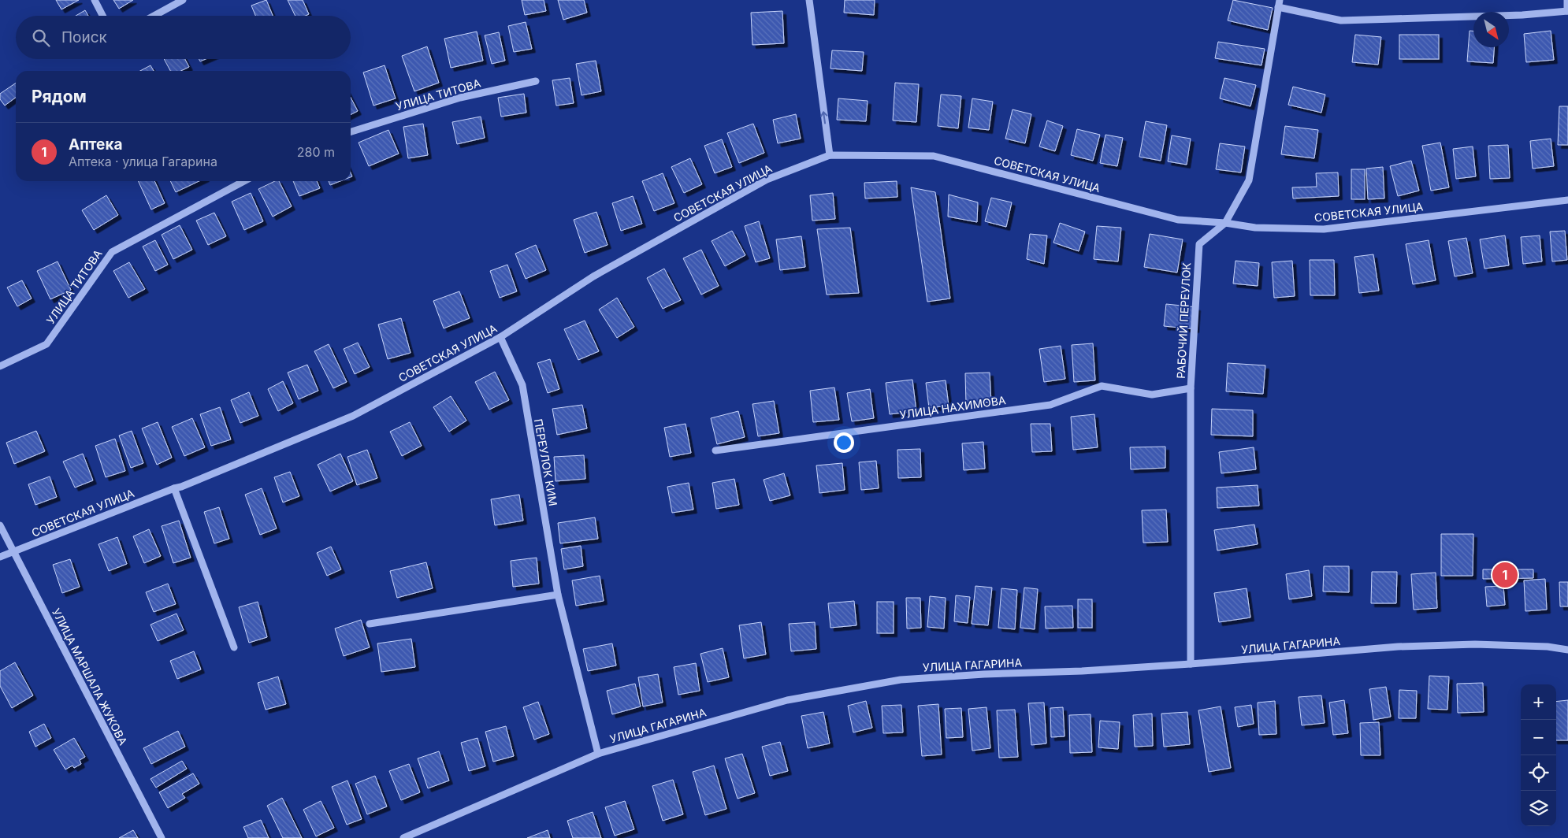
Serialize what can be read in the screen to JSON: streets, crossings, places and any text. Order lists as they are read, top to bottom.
{
  "streets": {
    "street": [
      "УЛИЦА ТИТОВА",
      "СОВЕТСКАЯ УЛИЦА",
      "РАБОЧИЙ ПЕРЕУЛОК",
      "УЛИЦА НАХИМОВА",
      "ПЕРЕУЛОК КИМ",
      "УЛИЦА ГАГАРИНА",
      "УЛИЦА МАРШАЛА ЖУКОВА"
    ]
  },
  "crossings": [
    ["СОВЕТСКАЯ УЛИЦА", "РАБОЧИЙ ПЕРЕУЛОК"],
    ["СОВЕТСКАЯ УЛИЦА", "ПЕРЕУЛОК КИМ"],
    ["СОВЕТСКАЯ УЛИЦА", "УЛИЦА МАРШАЛА ЖУКОВА"],
    ["РАБОЧИЙ ПЕРЕУЛОК", "УЛИЦА НАХИМОВА"],
    ["РАБОЧИЙ ПЕРЕУЛОК", "УЛИЦА ГАГАРИНА"],
    ["ПЕРЕУЛОК КИМ", "УЛИЦА ГАГАРИНА"]
  ],
  "north": "bottom right",
  "page": {
    "search": "Поиск",
    "heading": "Рядом",
    "list": [
      {
        "mark": "1",
        "name": "Аптека",
        "note": "Аптека · улица Гагарина",
        "value": "280 m"
      }
    ],
    "pins": "1",
    "map_buttons": ["+", "−"]
  }
}
